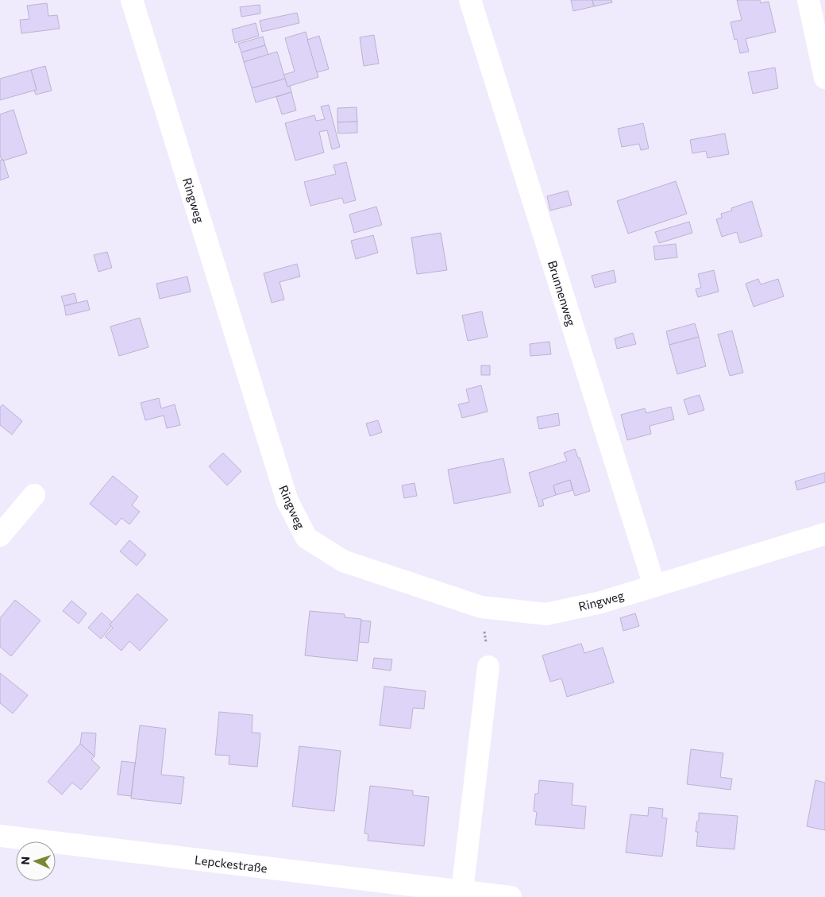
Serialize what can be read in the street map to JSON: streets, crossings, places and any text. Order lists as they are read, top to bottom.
{
  "streets": {
    "street": ["Ringweg", "Brunnenweg", "Lepckestraße"]
  },
  "crossings": [
    ["Ringweg", "Brunnenweg"]
  ],
  "north": "left"
}
